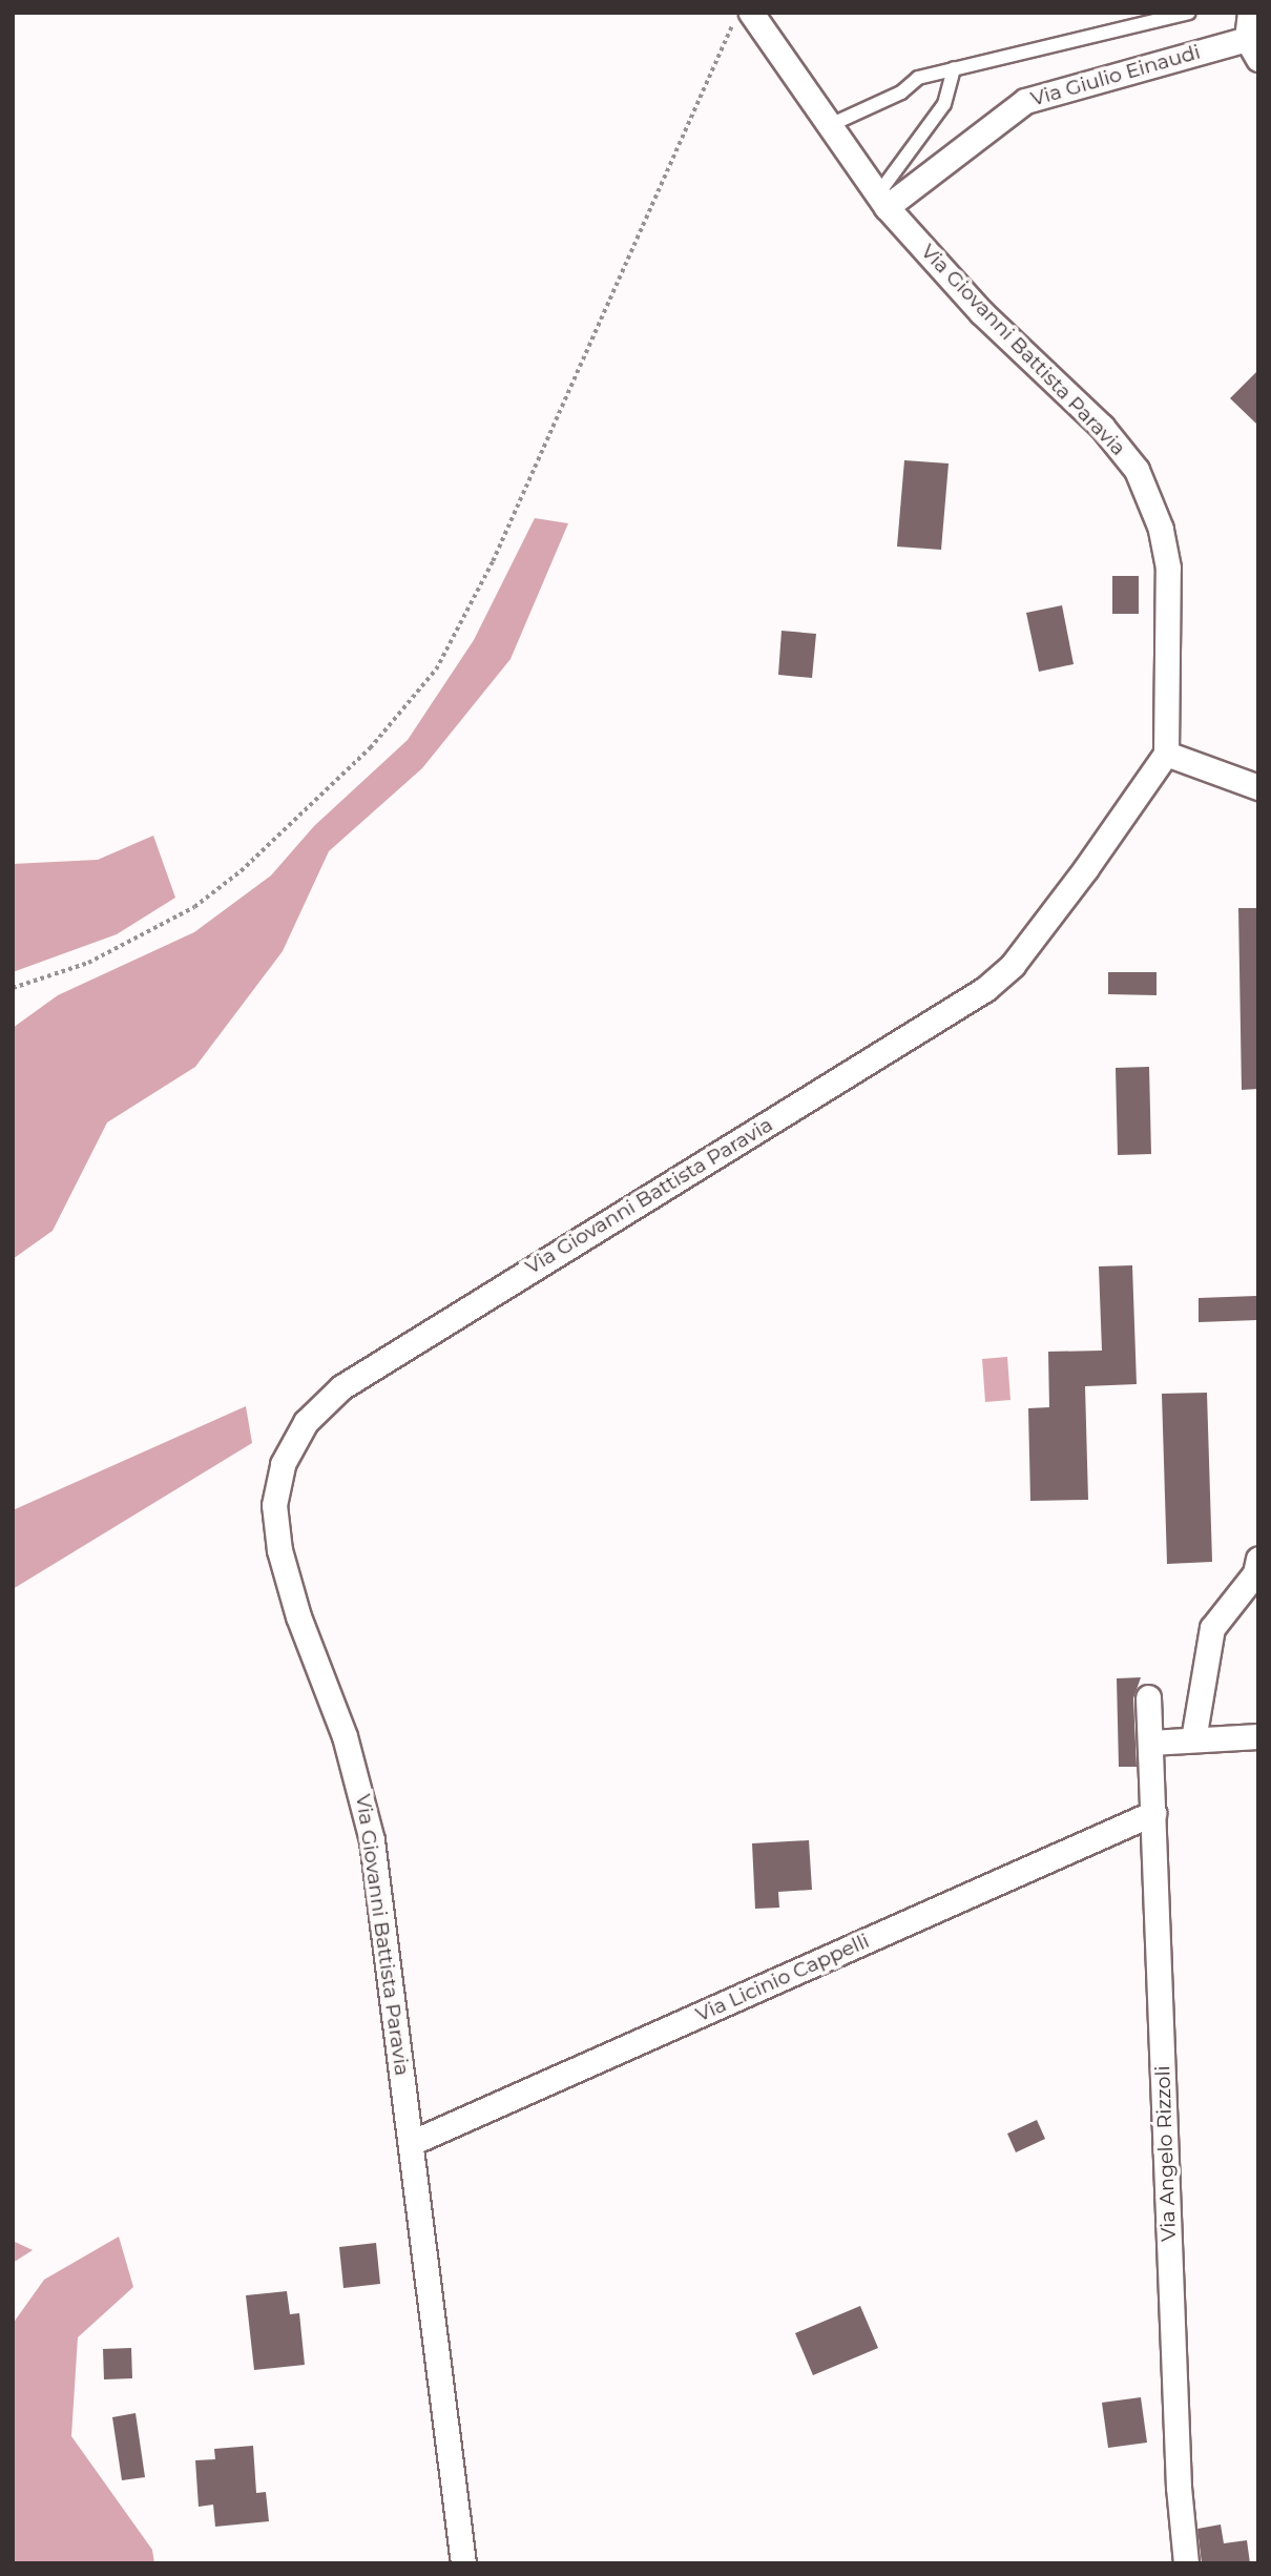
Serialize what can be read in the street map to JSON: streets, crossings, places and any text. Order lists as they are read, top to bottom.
{
  "streets": {
    "street": [
      "Via Giulio Einaudi",
      "Via Giovanni Battista Paravia",
      "Via Licinio Cappelli",
      "Via Angelo Rizzoli"
    ]
  },
  "crossings": [
    ["Via Giulio Einaudi", "Via Giovanni Battista Paravia"],
    ["Via Giovanni Battista Paravia", "Via Licinio Cappelli"],
    ["Via Licinio Cappelli", "Via Angelo Rizzoli"]
  ]
}
